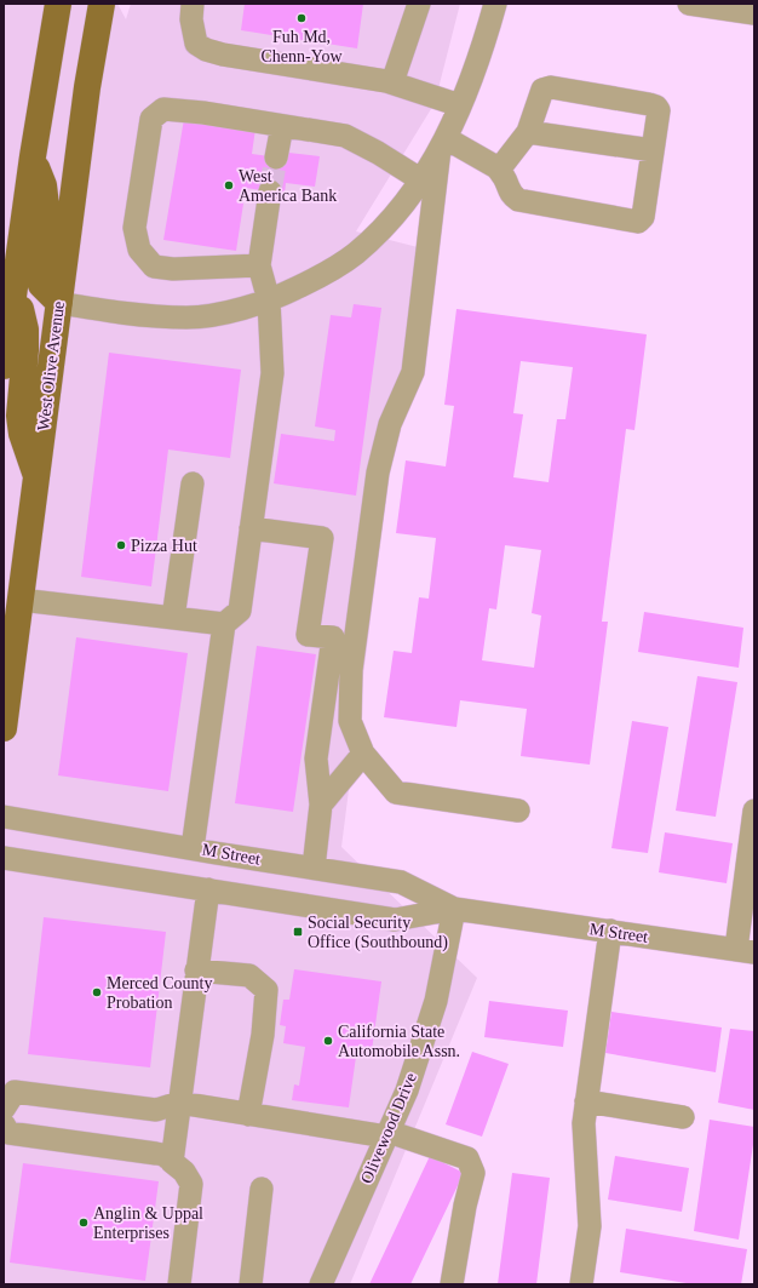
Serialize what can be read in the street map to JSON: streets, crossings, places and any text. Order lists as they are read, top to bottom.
{
  "streets": {
    "main road": ["West Olive Avenue"],
    "street": ["M Street", "Olivewood Drive"]
  },
  "crossings": [
    ["M Street", "Olivewood Drive"]
  ],
  "places": {
    "other": [
      "Fuh Md, Chenn-Yow",
      "West America Bank",
      "Pizza Hut",
      "Merced County Probation",
      "California State Automobile Assn.",
      "Anglin & Uppal Enterprises"
    ],
    "transit": ["Social Security Office (Southbound)"]
  }
}
